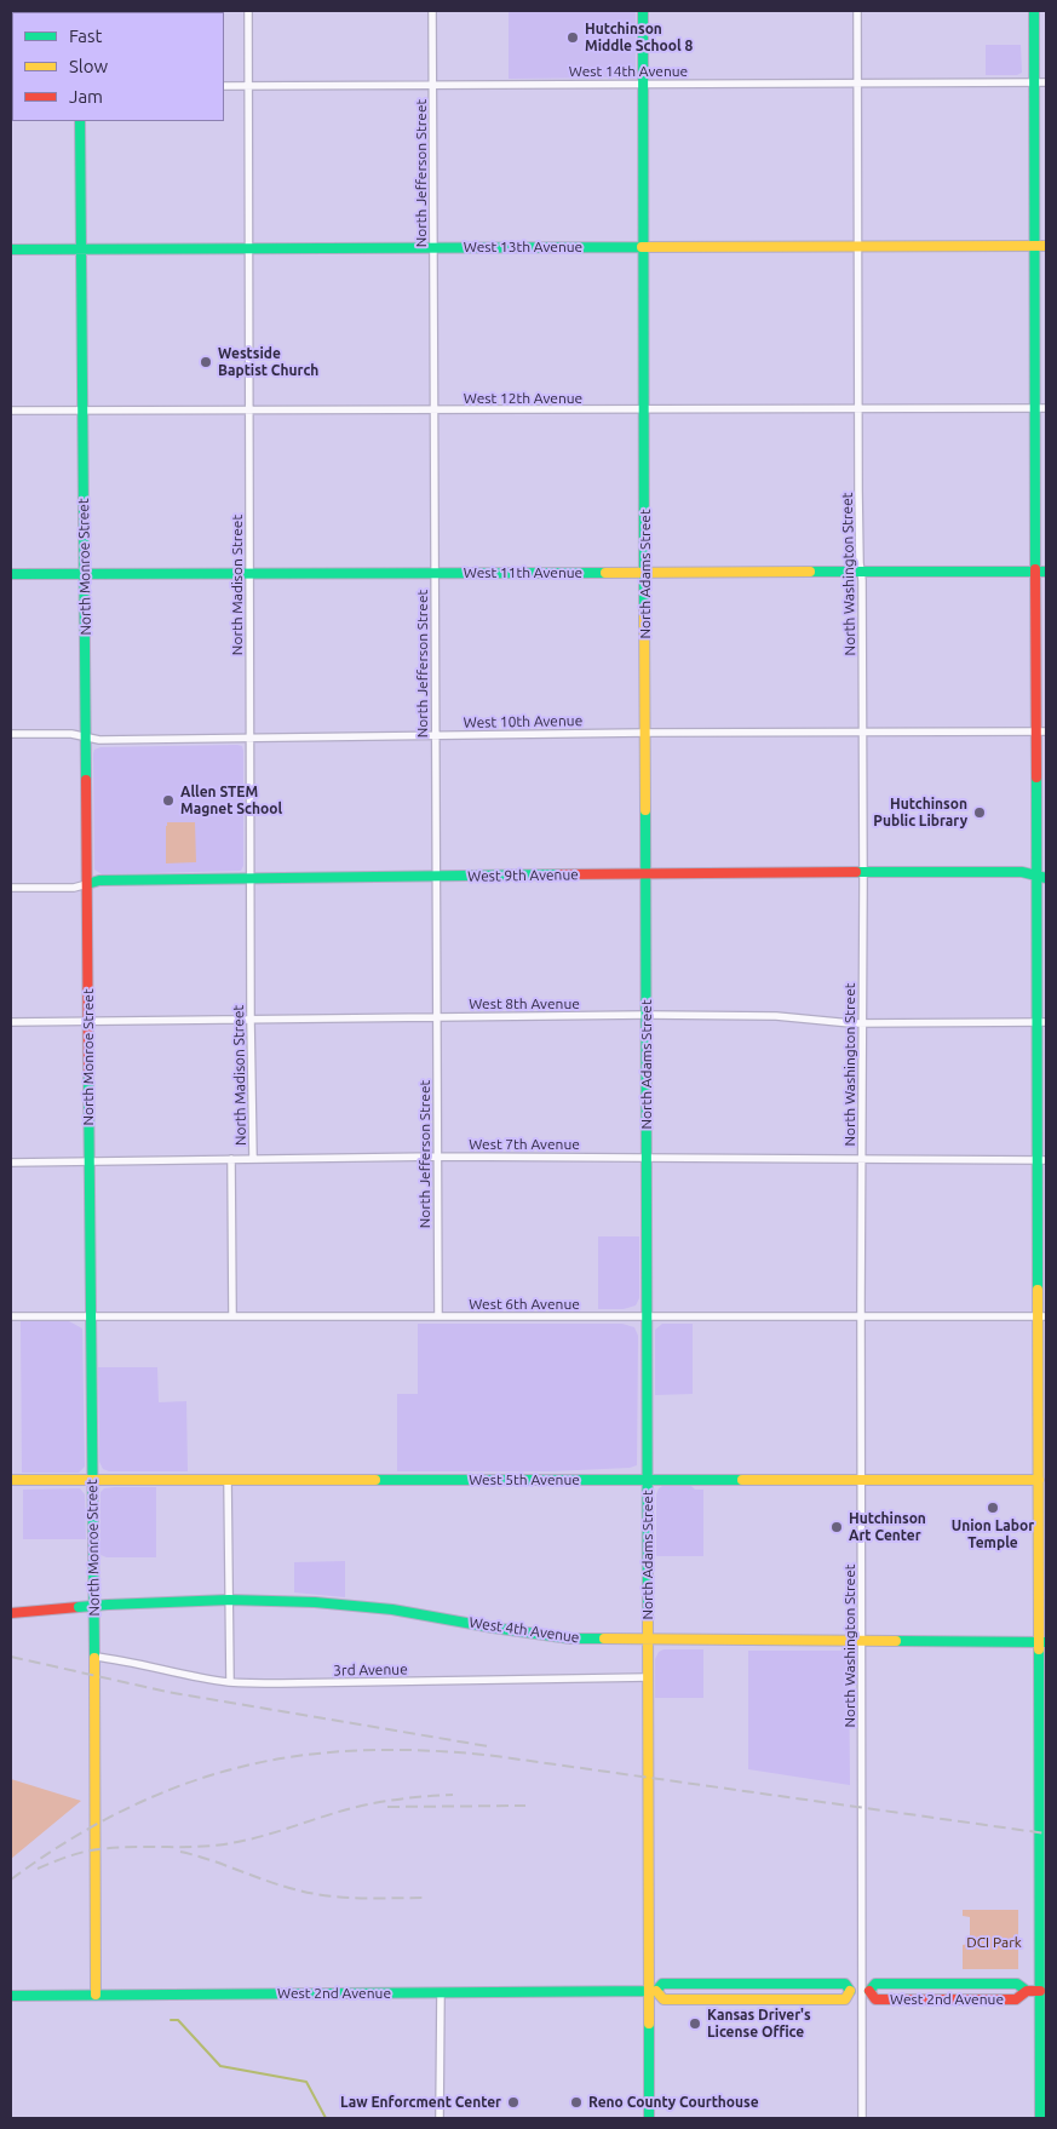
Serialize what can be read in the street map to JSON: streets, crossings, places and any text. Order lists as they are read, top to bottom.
{
  "streets": {
    "street": [
      "West 14th Avenue",
      "North Jefferson Street",
      "West 13th Avenue",
      "West 12th Avenue",
      "North Monroe Street",
      "West 11th Avenue",
      "North Adams Street",
      "North Washington Street",
      "North Madison Street",
      "West 10th Avenue",
      "West 9th Avenue",
      "West 8th Avenue",
      "West 7th Avenue",
      "West 6th Avenue",
      "West 5th Avenue",
      "West 4th Avenue",
      "3rd Avenue",
      "West 2nd Avenue"
    ]
  },
  "crossings": [
    ["West 14th Avenue", "North Jefferson Street"],
    ["West 14th Avenue", "North Adams Street"],
    ["West 14th Avenue", "North Washington Street"],
    ["West 14th Avenue", "North Madison Street"],
    ["North Jefferson Street", "West 13th Avenue"],
    ["North Jefferson Street", "West 12th Avenue"],
    ["North Jefferson Street", "West 11th Avenue"],
    ["North Jefferson Street", "West 10th Avenue"],
    ["North Jefferson Street", "West 9th Avenue"],
    ["North Jefferson Street", "West 8th Avenue"],
    ["North Jefferson Street", "West 7th Avenue"],
    ["North Jefferson Street", "West 6th Avenue"],
    ["West 13th Avenue", "North Monroe Street"],
    ["West 13th Avenue", "North Adams Street"],
    ["West 13th Avenue", "North Washington Street"],
    ["West 13th Avenue", "North Madison Street"],
    ["West 12th Avenue", "North Monroe Street"],
    ["West 12th Avenue", "North Adams Street"],
    ["West 12th Avenue", "North Washington Street"],
    ["West 12th Avenue", "North Madison Street"],
    ["North Monroe Street", "West 11th Avenue"],
    ["North Monroe Street", "West 10th Avenue"],
    ["North Monroe Street", "West 9th Avenue"],
    ["North Monroe Street", "West 8th Avenue"],
    ["North Monroe Street", "West 7th Avenue"],
    ["North Monroe Street", "West 6th Avenue"],
    ["North Monroe Street", "West 5th Avenue"],
    ["North Monroe Street", "3rd Avenue"],
    ["North Monroe Street", "West 2nd Avenue"],
    ["West 11th Avenue", "North Adams Street"],
    ["West 11th Avenue", "North Washington Street"],
    ["West 11th Avenue", "North Madison Street"],
    ["North Adams Street", "West 10th Avenue"],
    ["North Adams Street", "West 9th Avenue"],
    ["North Adams Street", "West 8th Avenue"],
    ["North Adams Street", "West 7th Avenue"],
    ["North Adams Street", "West 6th Avenue"],
    ["North Adams Street", "West 5th Avenue"],
    ["North Adams Street", "West 4th Avenue"],
    ["North Adams Street", "3rd Avenue"],
    ["North Adams Street", "West 2nd Avenue"],
    ["North Washington Street", "West 10th Avenue"],
    ["North Washington Street", "West 9th Avenue"],
    ["North Washington Street", "West 8th Avenue"],
    ["North Washington Street", "West 7th Avenue"],
    ["North Washington Street", "West 6th Avenue"],
    ["North Washington Street", "West 5th Avenue"],
    ["North Washington Street", "West 4th Avenue"],
    ["North Washington Street", "West 2nd Avenue"],
    ["North Madison Street", "West 10th Avenue"],
    ["North Madison Street", "West 9th Avenue"],
    ["North Madison Street", "West 8th Avenue"],
    ["North Madison Street", "West 7th Avenue"],
    ["North Madison Street", "West 6th Avenue"]
  ],
  "parks": ["DCI Park"],
  "places": [
    "Hutchinson Middle School 8",
    "Westside Baptist Church",
    "Allen STEM Magnet School",
    "Hutchinson Public Library",
    "Union Labor Temple",
    "Hutchinson Art Center",
    "Kansas Driver's License Office",
    "Law Enforcment Center",
    "Reno County Courthouse"
  ],
  "legend": ["Fast", "Slow", "Jam"]
}
